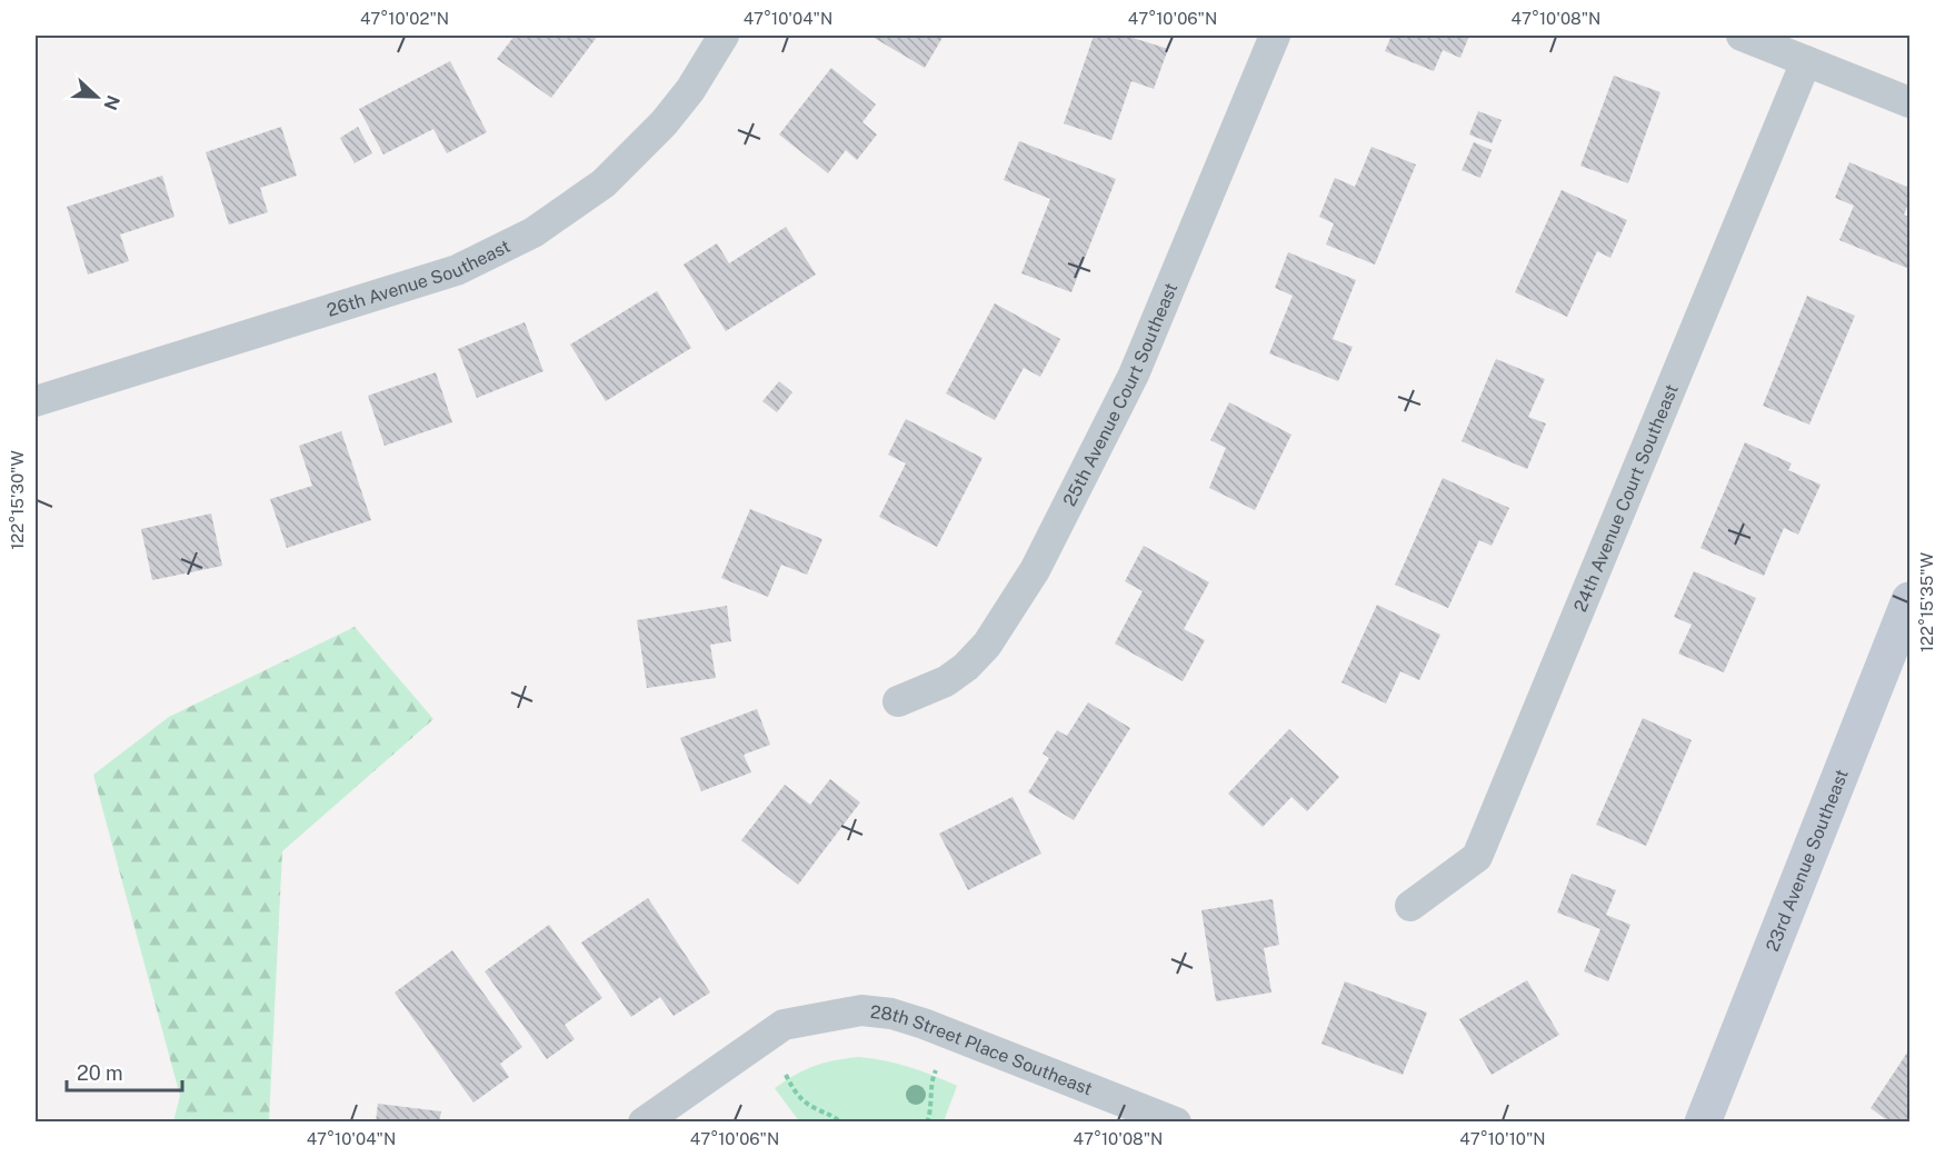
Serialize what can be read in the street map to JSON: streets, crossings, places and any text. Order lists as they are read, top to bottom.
{
  "streets": {
    "street": [
      "26th Avenue Southeast",
      "25th Avenue Court Southeast",
      "24th Avenue Court Southeast",
      "23rd Avenue Southeast",
      "28th Street Place Southeast"
    ]
  },
  "scale_bar": "20 m",
  "north": "right",
  "coordinates": [
    "47°10'02\"N",
    "47°10'04\"N",
    "47°10'06\"N",
    "47°10'08\"N",
    "122°15'30\"W",
    "122°15'35\"W",
    "47°10'10\"N"
  ]
}
